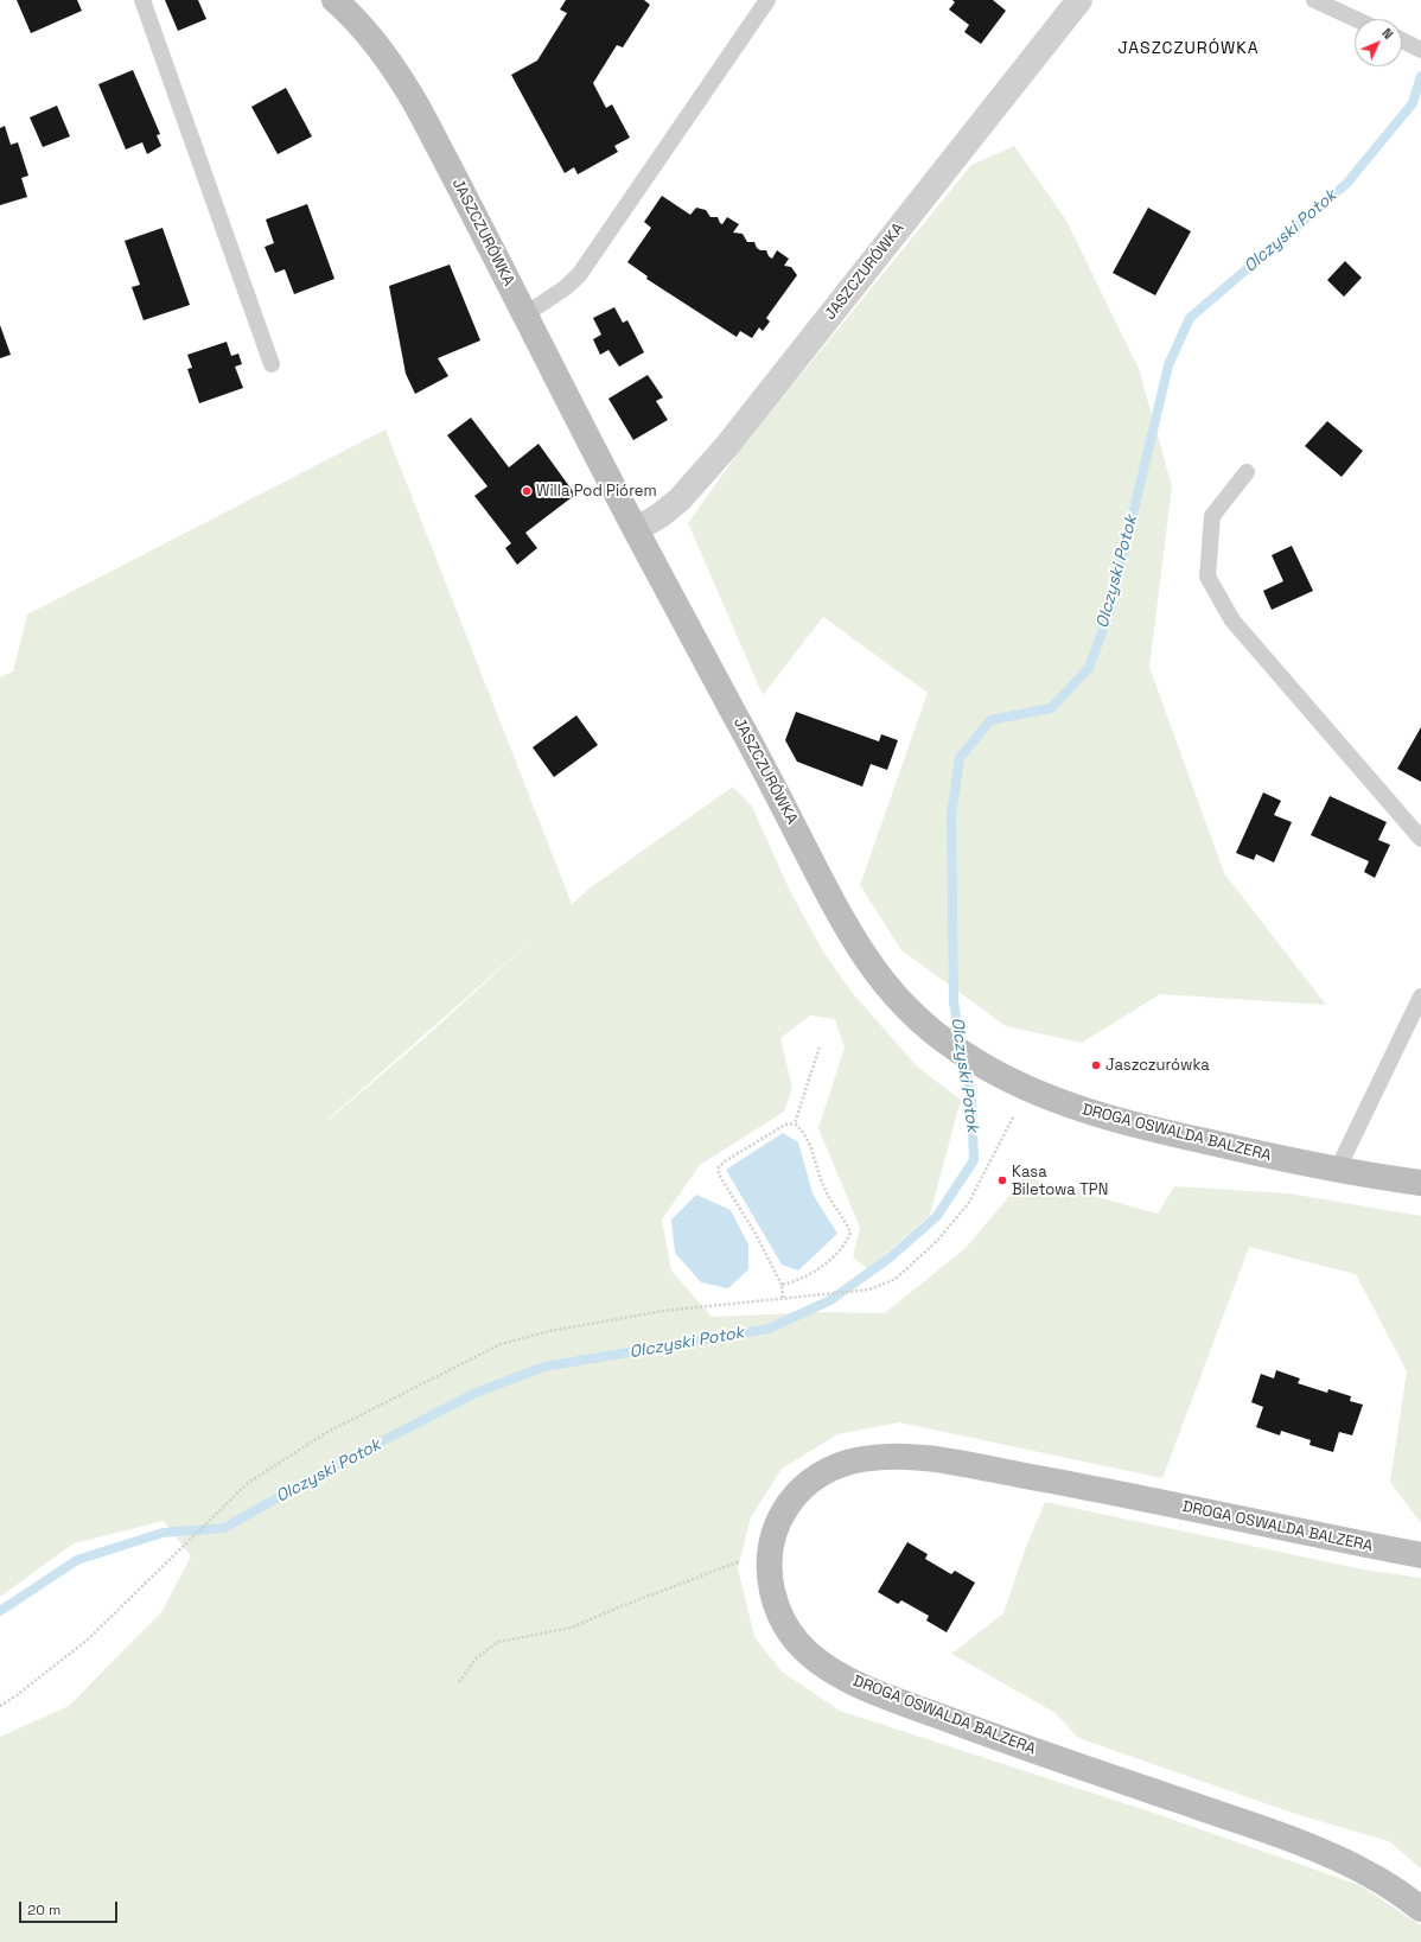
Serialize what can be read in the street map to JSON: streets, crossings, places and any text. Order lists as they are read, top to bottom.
{
  "streets": {
    "street": ["JASZCZURÓWKA", "DROGA OSWALDA BALZERA"]
  },
  "crossings": [
    ["JASZCZURÓWKA", "DROGA OSWALDA BALZERA"]
  ],
  "districts": ["JASZCZURÓWKA"],
  "water": ["Olczyski Potok"],
  "places": ["Willa Pod Piórem", "Jaszczurówka", "Kasa Biletowa TPN"],
  "scale_bar": "20 m",
  "north": "top right"
}
